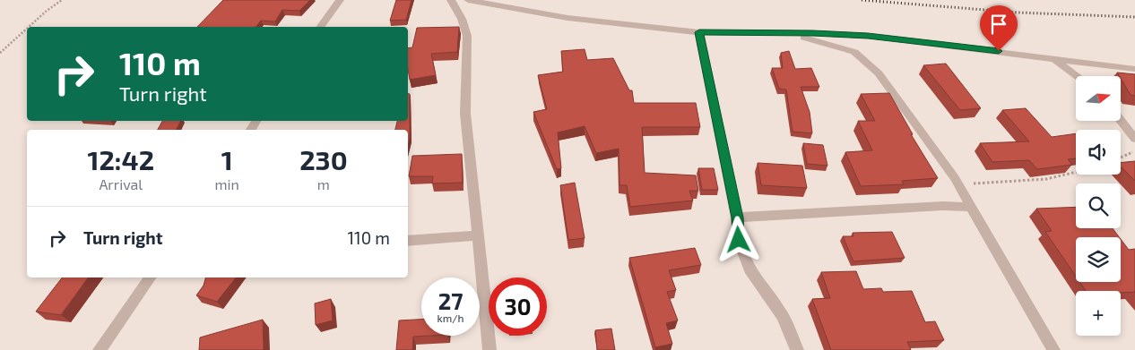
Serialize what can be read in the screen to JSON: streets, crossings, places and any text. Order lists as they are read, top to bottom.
{
  "north": "right",
  "page": {
    "turn": ["110 m", "Turn right"],
    "map_buttons": "+",
    "eta": [
      "12:42",
      "Arrival",
      "1",
      "min",
      "230",
      "m"
    ],
    "list": [
      {
        "name": "Turn right",
        "value": "110 m"
      }
    ],
    "speed": "27 km/h",
    "limit": "30"
  }
}
